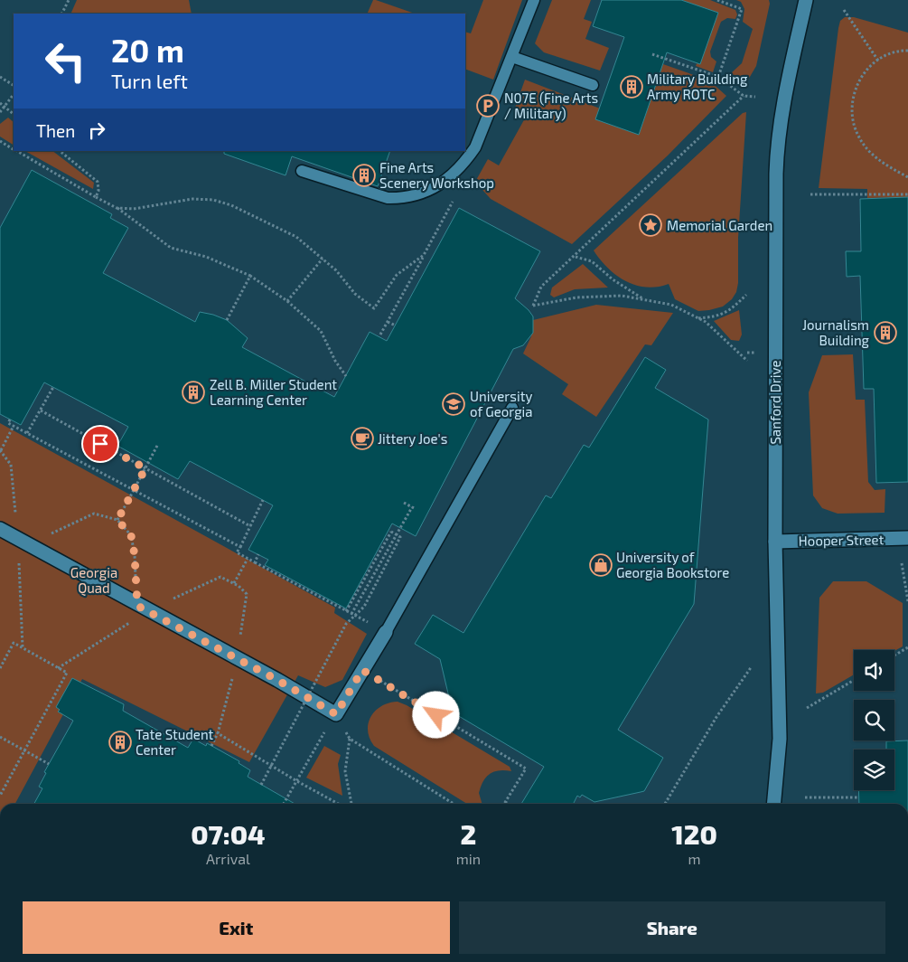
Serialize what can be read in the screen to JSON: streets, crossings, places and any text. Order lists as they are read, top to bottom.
{
  "streets": {
    "street": ["Sanford Drive", "Hooper Street"]
  },
  "crossings": [
    ["Sanford Drive", "Hooper Street"]
  ],
  "parks": ["Georgia Quad"],
  "places": {
    "building": [
      "Military Building Army ROTC",
      "Fine Arts Scenery Workshop",
      "Journalism Building",
      "Zell B. Miller Student Learning Center",
      "Tate Student Center"
    ],
    "parking": ["N07E (Fine Arts / Military)"],
    "place": ["Memorial Garden"],
    "school or university": ["University of Georgia"],
    "cafe": ["Jittery Joe's"],
    "shop": ["University of Georgia Bookstore"]
  },
  "page": {
    "turn": ["20 m", "Turn left"],
    "then": "Then",
    "eta": [
      "07:04",
      "Arrival",
      "2",
      "min",
      "120",
      "m"
    ],
    "buttons": ["Exit", "Share"]
  }
}
